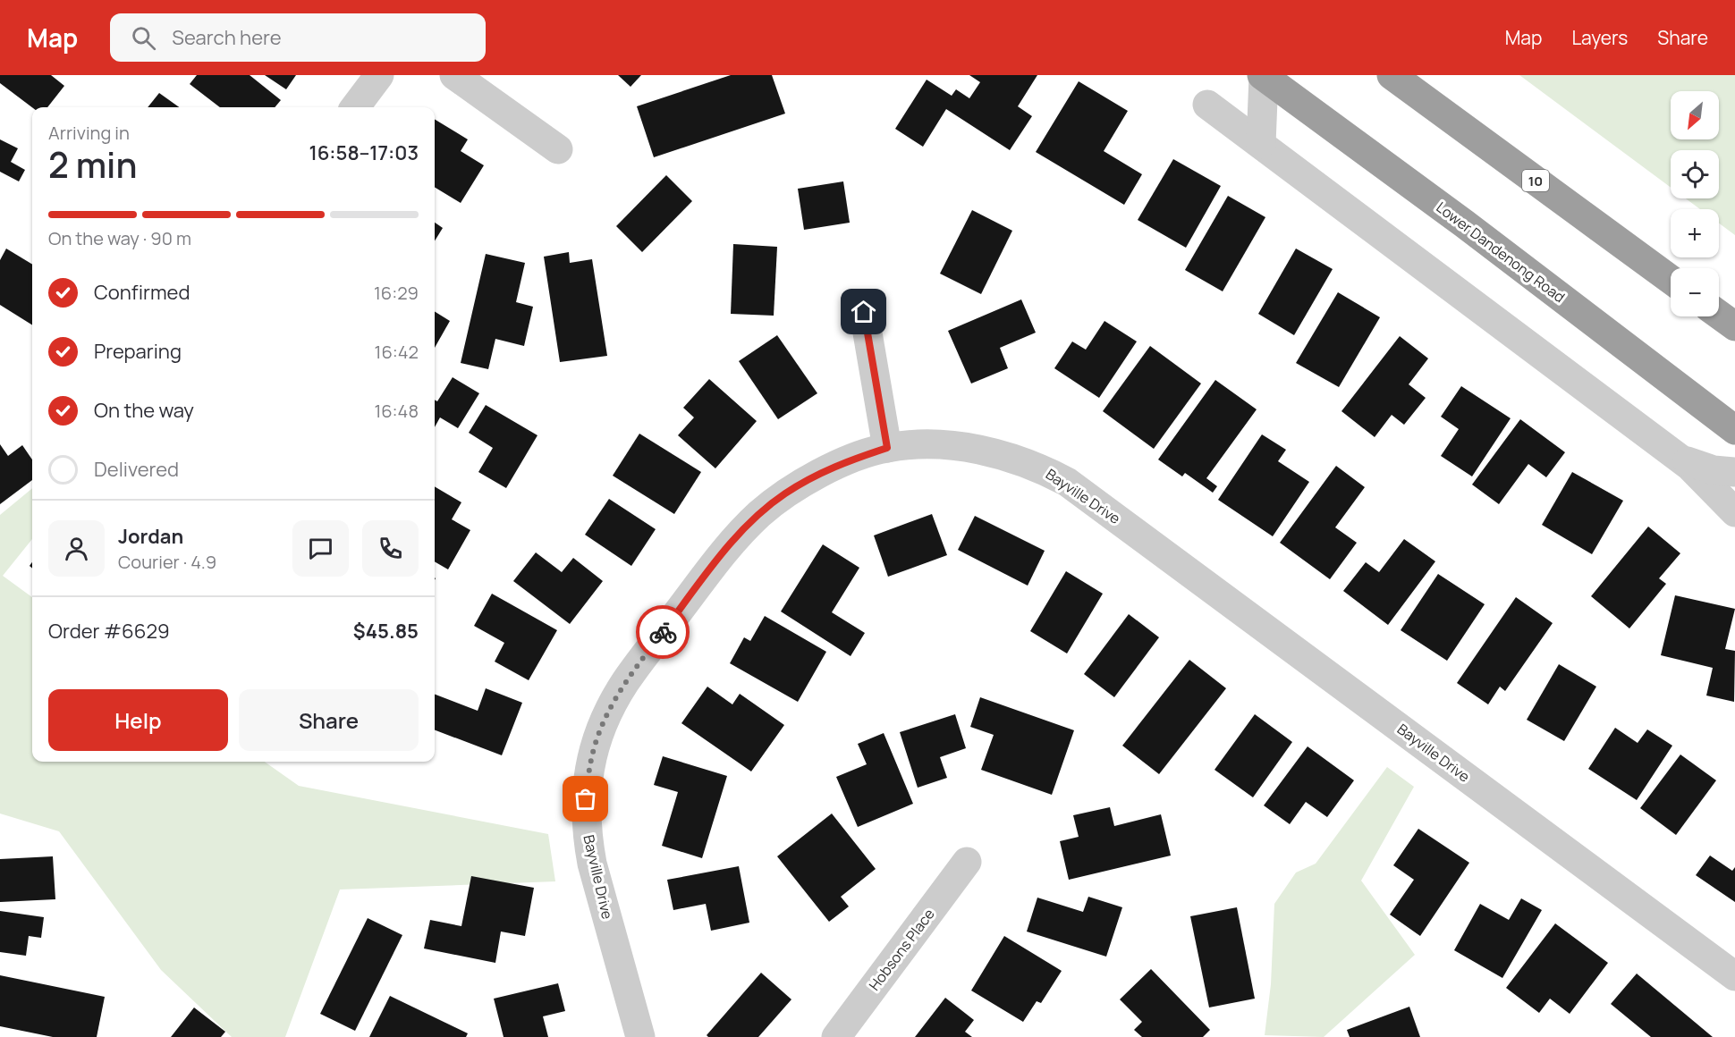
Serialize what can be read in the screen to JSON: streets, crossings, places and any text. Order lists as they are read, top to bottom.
{
  "streets": {
    "highway": ["10", "Lower Dandenong Road"],
    "street": ["Bayville Drive", "Hobsons Place"]
  },
  "north": "bottom left",
  "page": {
    "header": "Map",
    "search": "Search here",
    "nav": ["Map", "Layers", "Share"],
    "map_buttons": ["+", "−"],
    "heading": ["2 min", "Arriving in", "16:58–17:03"],
    "panel": [
      "Jordan",
      "Courier · 4.9",
      "Order #6629",
      "$45.85"
    ],
    "bar": "On the way · 90 m",
    "list": [
      ["Confirmed", "16:29"],
      ["Preparing", "16:42"],
      ["On the way", "16:48"],
      "Delivered"
    ],
    "buttons": ["Help", "Share"]
  }
}
